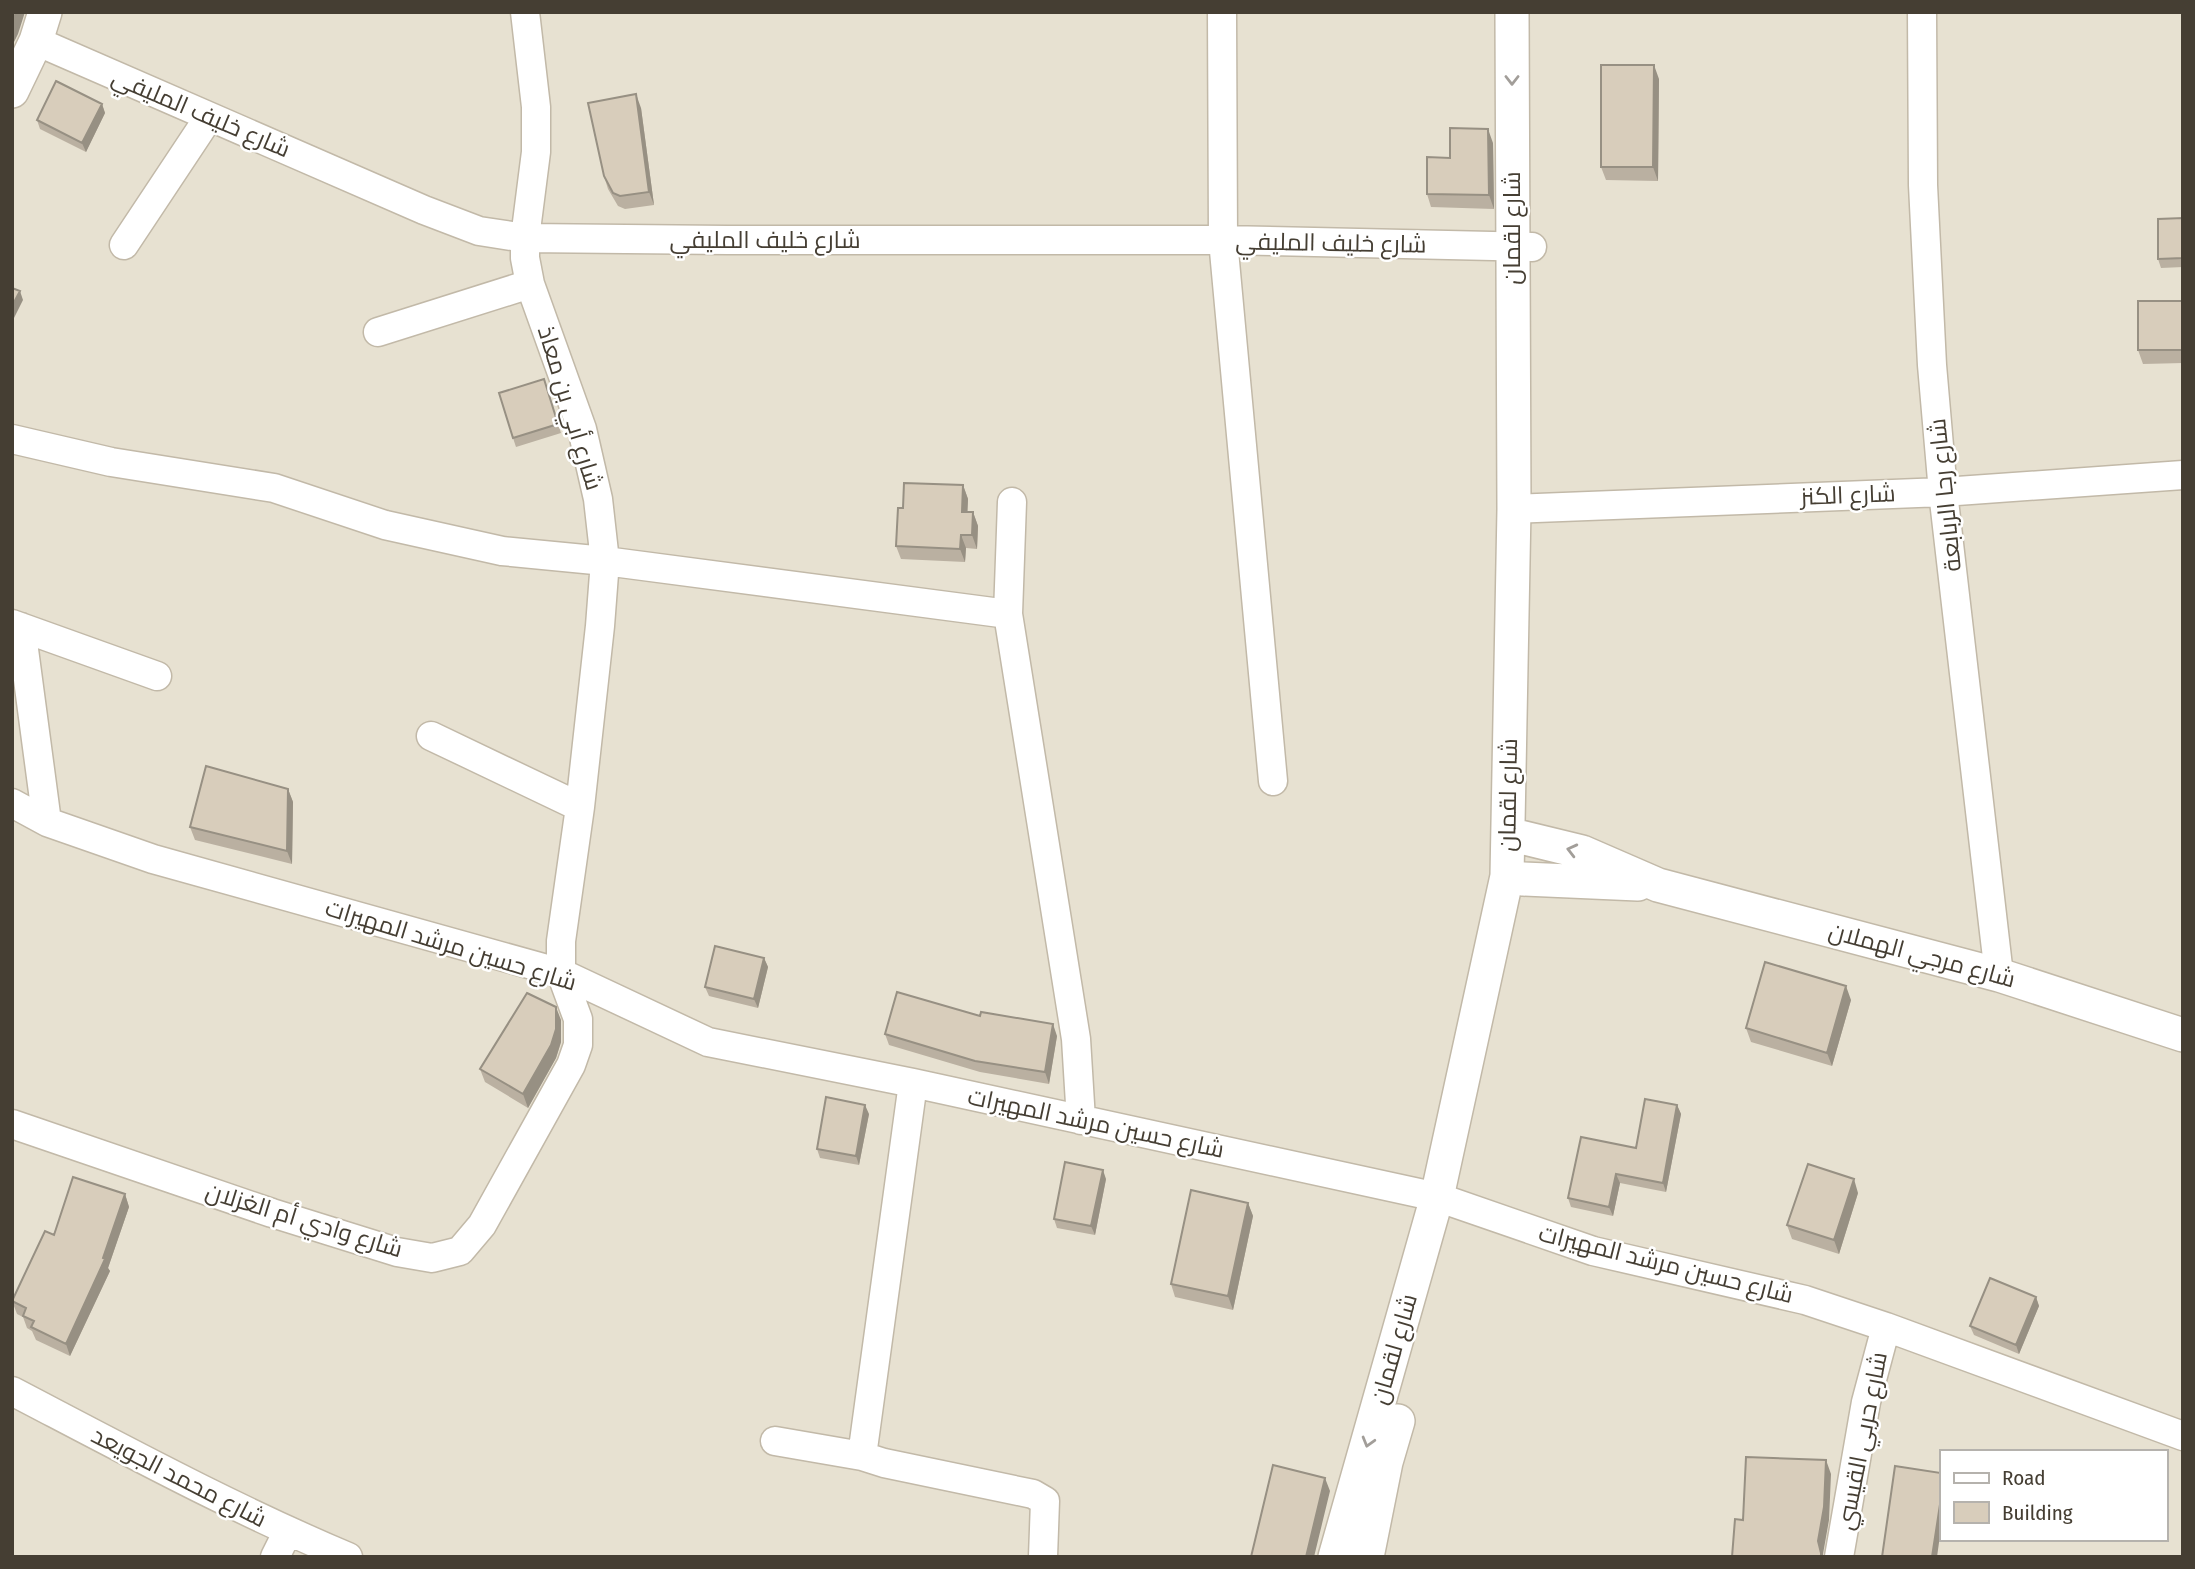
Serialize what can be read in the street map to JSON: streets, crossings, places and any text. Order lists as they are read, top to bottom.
{
  "streets": {
    "street": [
      "شارع خليف المليفي",
      "شارع لقمان",
      "شارع أبي بن معاذ",
      "شارع الكنز",
      "شارع رجا الربابعة",
      "شارع حسين مرشد المهيرات",
      "شارع مرجي الهملان",
      "شارع وادي أم الغزلان",
      "شارع حربي القيسي",
      "شارع محمد الجويعد"
    ]
  },
  "crossings": [
    ["شارع خليف المليفي", "شارع لقمان"],
    ["شارع خليف المليفي", "شارع أبي بن معاذ"],
    ["شارع لقمان", "شارع الكنز"],
    ["شارع لقمان", "شارع حسين مرشد المهيرات"],
    ["شارع لقمان", "شارع مرجي الهملان"],
    ["شارع أبي بن معاذ", "شارع حسين مرشد المهيرات"],
    ["شارع أبي بن معاذ", "شارع وادي أم الغزلان"],
    ["شارع الكنز", "شارع رجا الربابعة"],
    ["شارع رجا الربابعة", "شارع مرجي الهملان"],
    ["شارع حسين مرشد المهيرات", "شارع وادي أم الغزلان"],
    ["شارع حسين مرشد المهيرات", "شارع حربي القيسي"]
  ],
  "legend": ["Road", "Building"]
}
